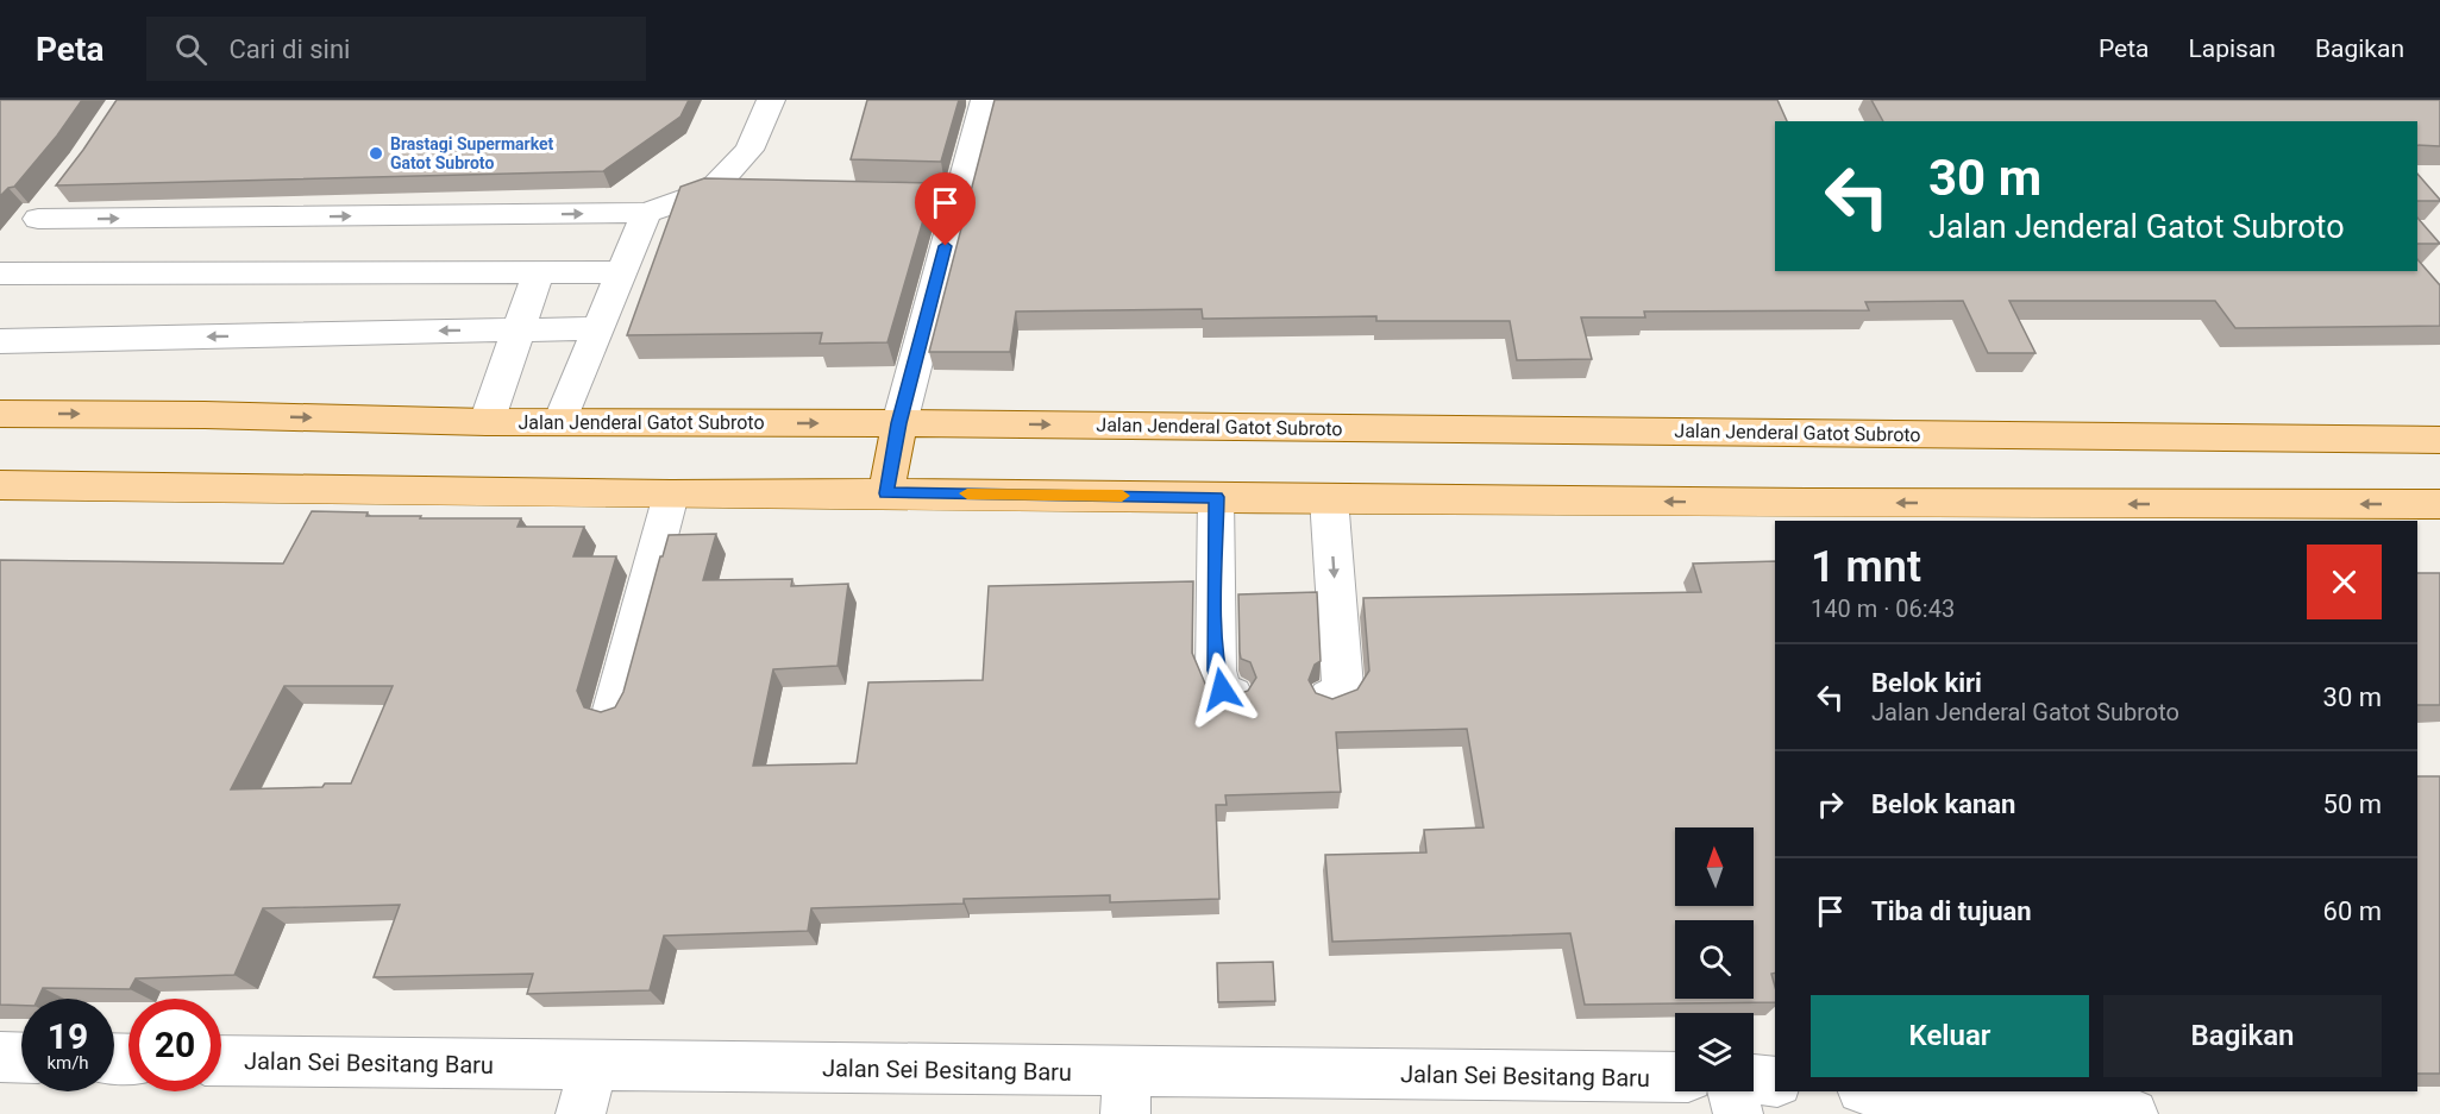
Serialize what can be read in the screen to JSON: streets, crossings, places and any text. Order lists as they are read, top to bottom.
{
  "streets": {
    "main road": ["Jalan Jenderal Gatot Subroto"],
    "street": ["Jalan Sei Besitang Baru"]
  },
  "places": ["Brastagi Supermarket Gatot Subroto"],
  "north": "top",
  "page": {
    "header": "Peta",
    "search": "Cari di sini",
    "nav": ["Peta", "Lapisan", "Bagikan"],
    "turn": ["30 m", "Jalan Jenderal Gatot Subroto"],
    "heading": ["1 mnt", "140 m · 06:43"],
    "list": [
      {
        "name": "Belok kiri",
        "note": "Jalan Jenderal Gatot Subroto",
        "value": "30 m"
      },
      {
        "name": "Belok kanan",
        "value": "50 m"
      },
      {
        "name": "Tiba di tujuan",
        "value": "60 m"
      }
    ],
    "buttons": ["Keluar", "Bagikan"],
    "speed": "19 km/h",
    "limit": "20"
  }
}
